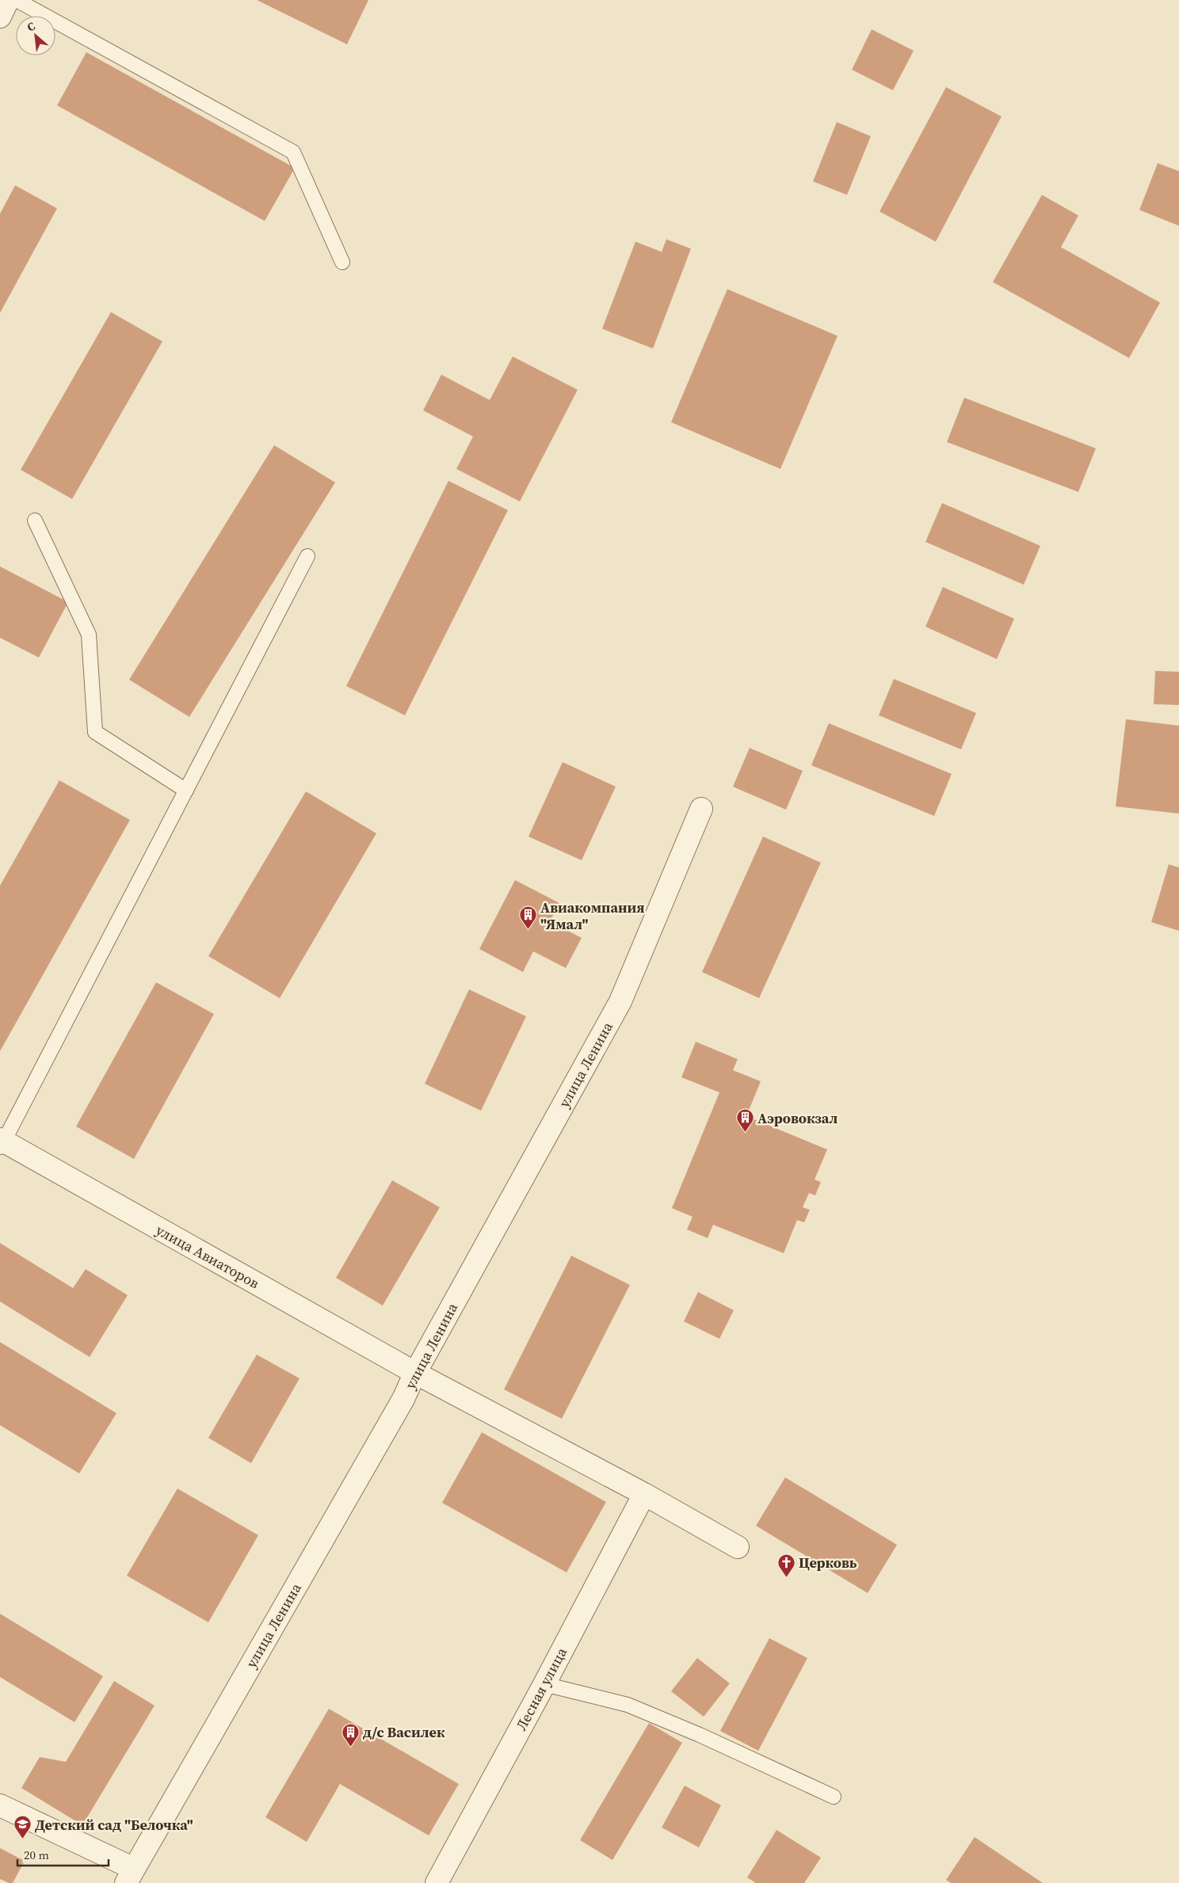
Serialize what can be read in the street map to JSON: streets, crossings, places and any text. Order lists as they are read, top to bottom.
{
  "streets": {
    "street": ["улица Ленина", "улица Авиаторов", "Лесная улица"]
  },
  "crossings": [
    ["улица Ленина", "улица Авиаторов"],
    ["улица Авиаторов", "Лесная улица"]
  ],
  "places": {
    "building": ["Авиакомпания \"Ямал\"", "Аэровокзал", "д/с Василек"],
    "church": ["Церковь"],
    "school or university": ["Детский сад \"Белочка\""]
  },
  "scale_bar": "20 m",
  "north": "top left"
}
